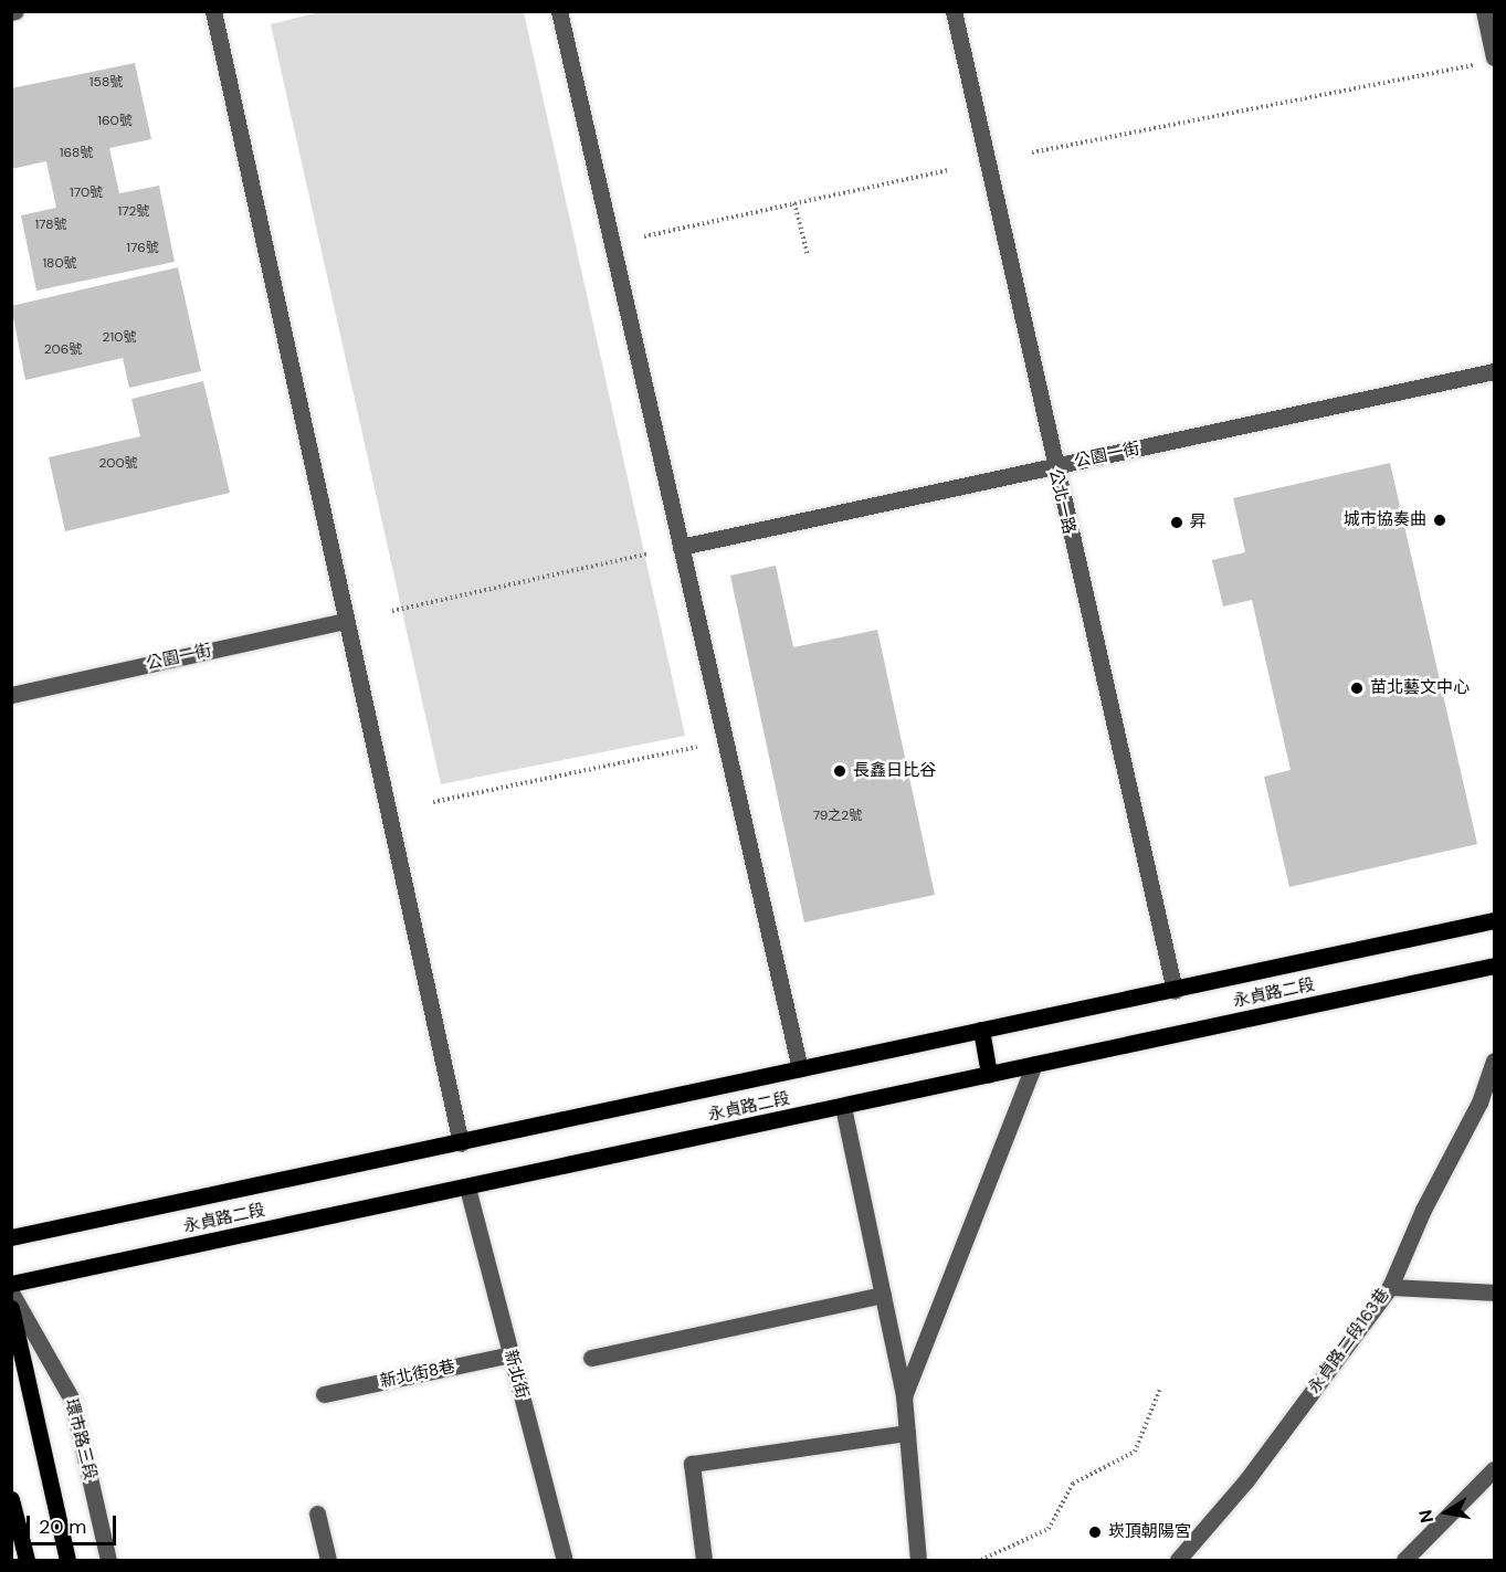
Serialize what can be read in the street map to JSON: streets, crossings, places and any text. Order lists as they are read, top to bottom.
{
  "streets": {
    "main road": ["永貞路二段"],
    "street": [
      "公園一街",
      "公北一路",
      "永貞路二段163巷",
      "新北街8巷",
      "新北街",
      "環市路三段"
    ]
  },
  "crossings": [
    ["公園一街", "公北一路"],
    ["公北一路", "永貞路二段"],
    ["永貞路二段", "新北街"],
    ["新北街8巷", "新北街"]
  ],
  "places": [
    "城市協奏曲",
    "昇",
    "苗北藝文中心",
    "長鑫日比谷",
    "崁頂朝陽宮"
  ],
  "house_numbers": [
    "158號",
    "160號",
    "168號",
    "170號",
    "172號",
    "178號",
    "176號",
    "180號",
    "210號",
    "206號",
    "200號",
    "79之2號"
  ],
  "scale_bar": "20 m",
  "north": "left"
}
